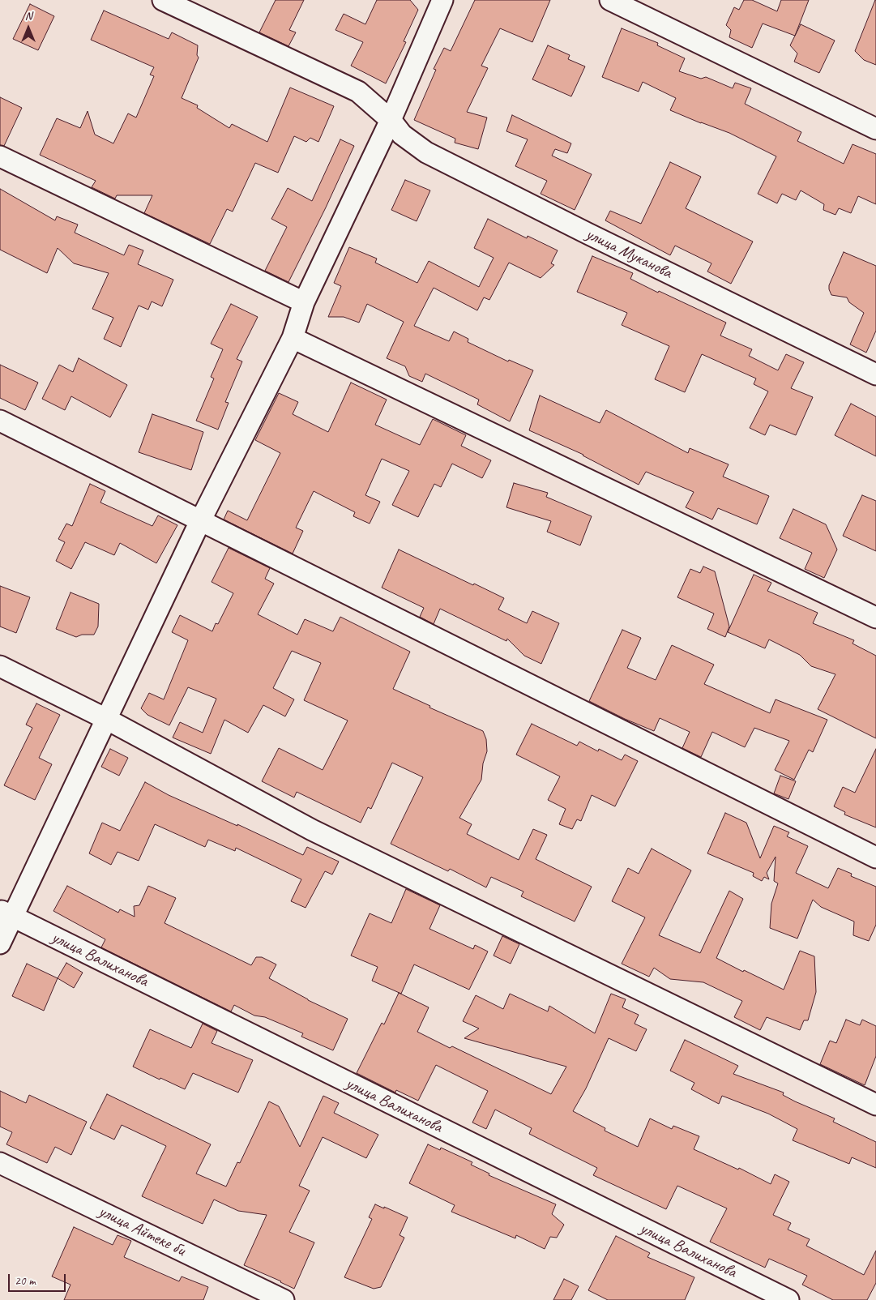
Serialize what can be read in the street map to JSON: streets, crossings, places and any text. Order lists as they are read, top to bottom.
{
  "streets": {
    "street": ["улица Муканова", "улица Валиханова", "улица Айтеке би"]
  },
  "scale_bar": "20 m",
  "north": "top"
}
